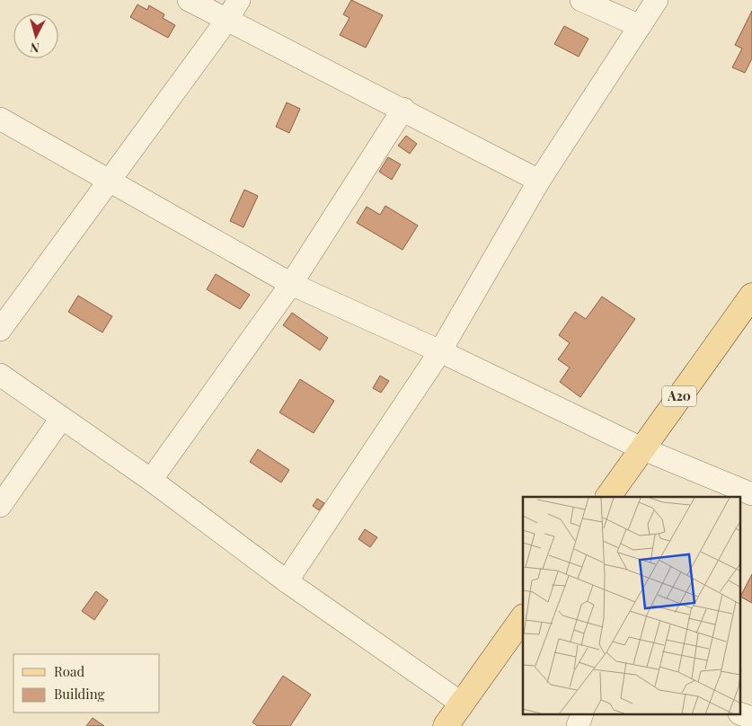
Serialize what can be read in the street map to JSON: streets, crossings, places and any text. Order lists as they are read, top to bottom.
{
  "streets": {
    "main road": ["A20"]
  },
  "legend": ["Road", "Building"],
  "north": "bottom"
}
